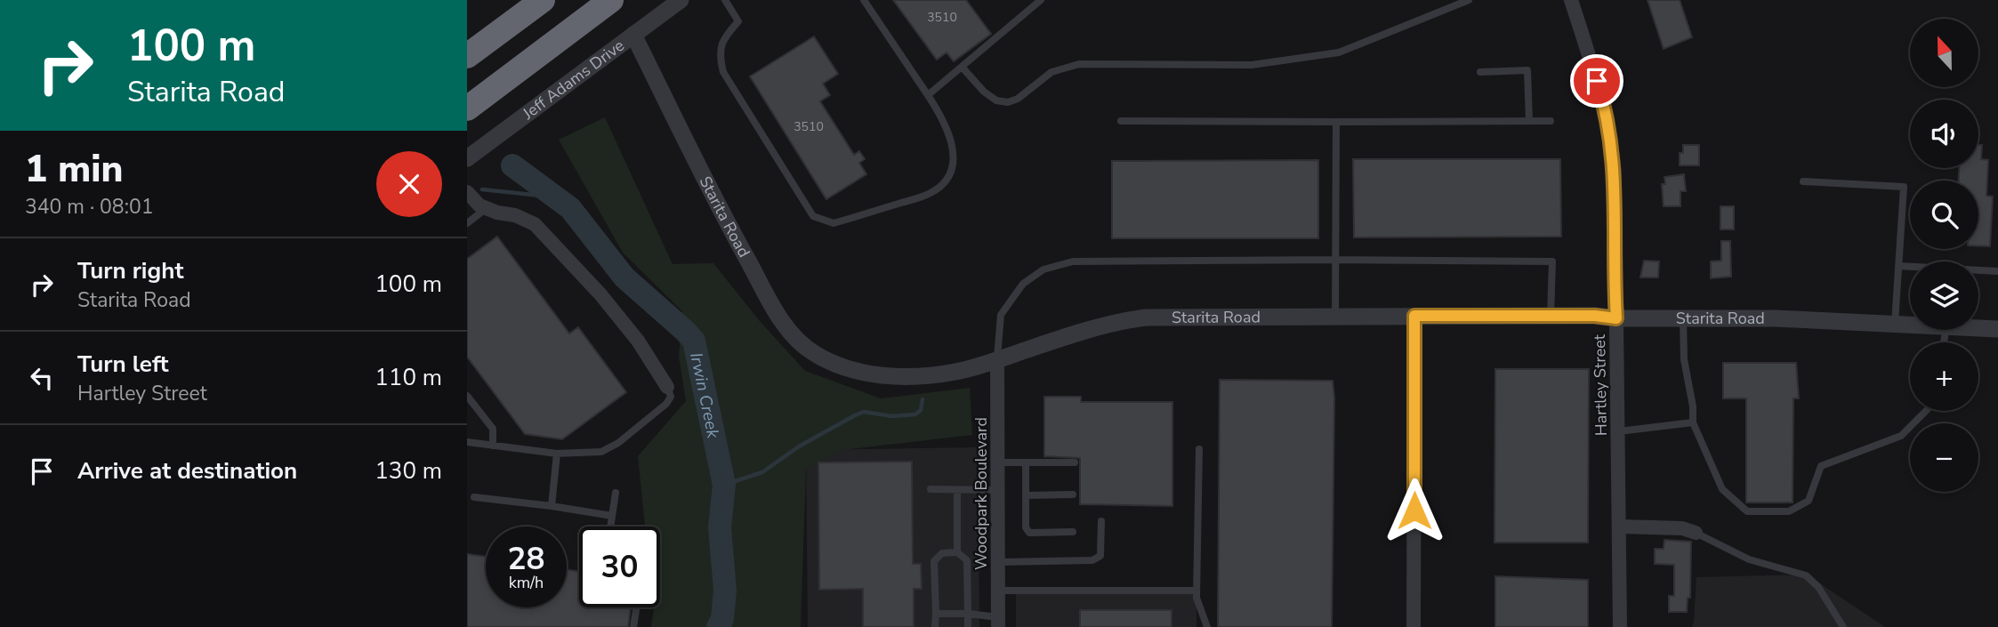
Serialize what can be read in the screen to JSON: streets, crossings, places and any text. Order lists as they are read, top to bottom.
{
  "streets": {
    "street": [
      "Jeff Adams Drive",
      "Starita Road",
      "Hartley Street",
      "Woodpark Boulevard"
    ]
  },
  "crossings": [
    ["Jeff Adams Drive", "Starita Road"],
    ["Starita Road", "Hartley Street"],
    ["Starita Road", "Woodpark Boulevard"]
  ],
  "water": ["Irwin Creek"],
  "house_numbers": ["3510", "3510"],
  "north": "top",
  "page": {
    "turn": ["100 m", "Starita Road"],
    "map_buttons": ["+", "−"],
    "heading": ["1 min", "340 m · 08:01"],
    "list": [
      {
        "name": "Turn right",
        "note": "Starita Road",
        "value": "100 m"
      },
      {
        "name": "Turn left",
        "note": "Hartley Street",
        "value": "110 m"
      },
      {
        "name": "Arrive at destination",
        "value": "130 m"
      }
    ],
    "speed": "28 km/h",
    "limit": "30"
  }
}
